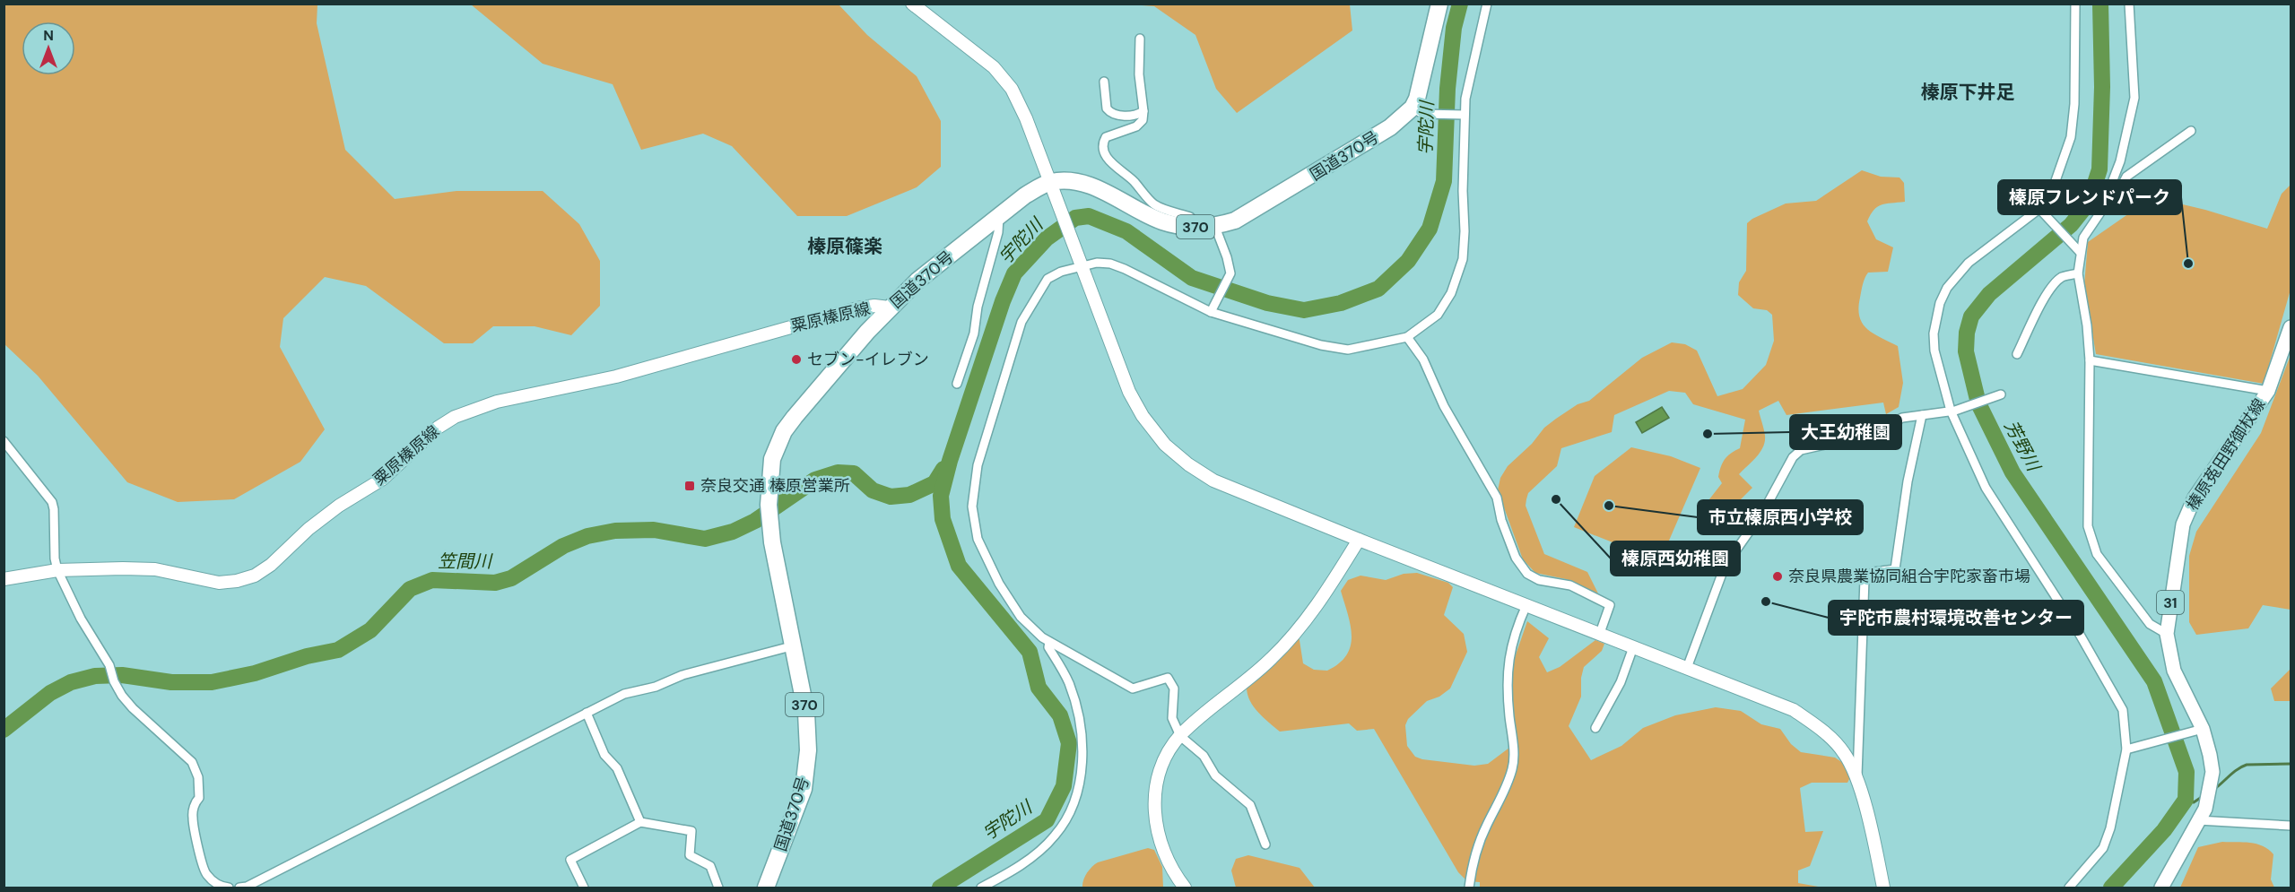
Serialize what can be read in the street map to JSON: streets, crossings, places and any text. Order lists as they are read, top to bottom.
{
  "streets": {
    "highway": ["国道370号", "370"],
    "main road": ["榛原菟田野御杖線", "31"],
    "street": ["粟原榛原線"]
  },
  "crossings": [
    ["国道370号", "粟原榛原線"]
  ],
  "districts": ["榛原下井足", "榛原篠楽"],
  "water": ["宇陀川", "芳野川", "笠間川"],
  "places": {
    "other": [
      "榛原フレンドパーク",
      "セブン-イレブン",
      "大王幼稚園",
      "榛原西幼稚園",
      "市立榛原西小学校",
      "奈良県農業協同組合宇陀家畜市場",
      "宇陀市農村環境改善センター"
    ],
    "transit": ["奈良交通 榛原営業所"]
  },
  "north": "top"
}
